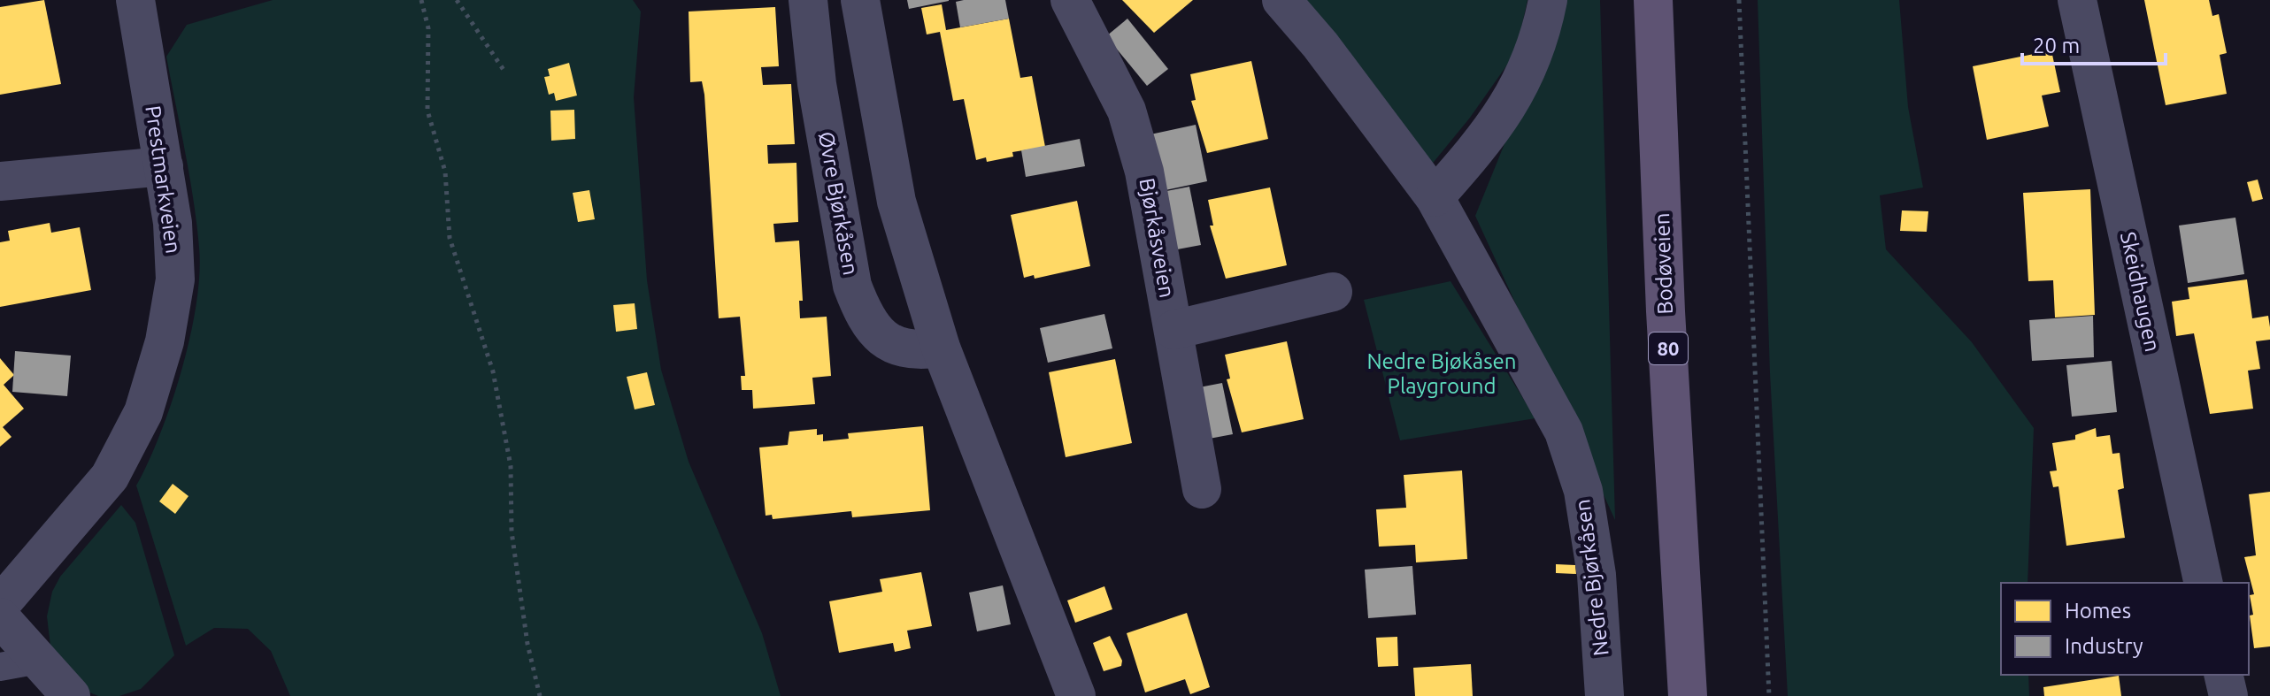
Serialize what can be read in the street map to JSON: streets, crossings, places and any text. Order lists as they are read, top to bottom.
{
  "streets": {
    "main road": ["Bodøveien", "80"],
    "street": [
      "Prestmarkveien",
      "Øvre Bjørkåsen",
      "Bjørkåsveien",
      "Skeidhaugen",
      "Nedre Bjørkåsen"
    ]
  },
  "parks": ["Nedre Bjøkåsen Playground"],
  "legend": ["Homes", "Industry"],
  "scale_bar": "20 m"
}
